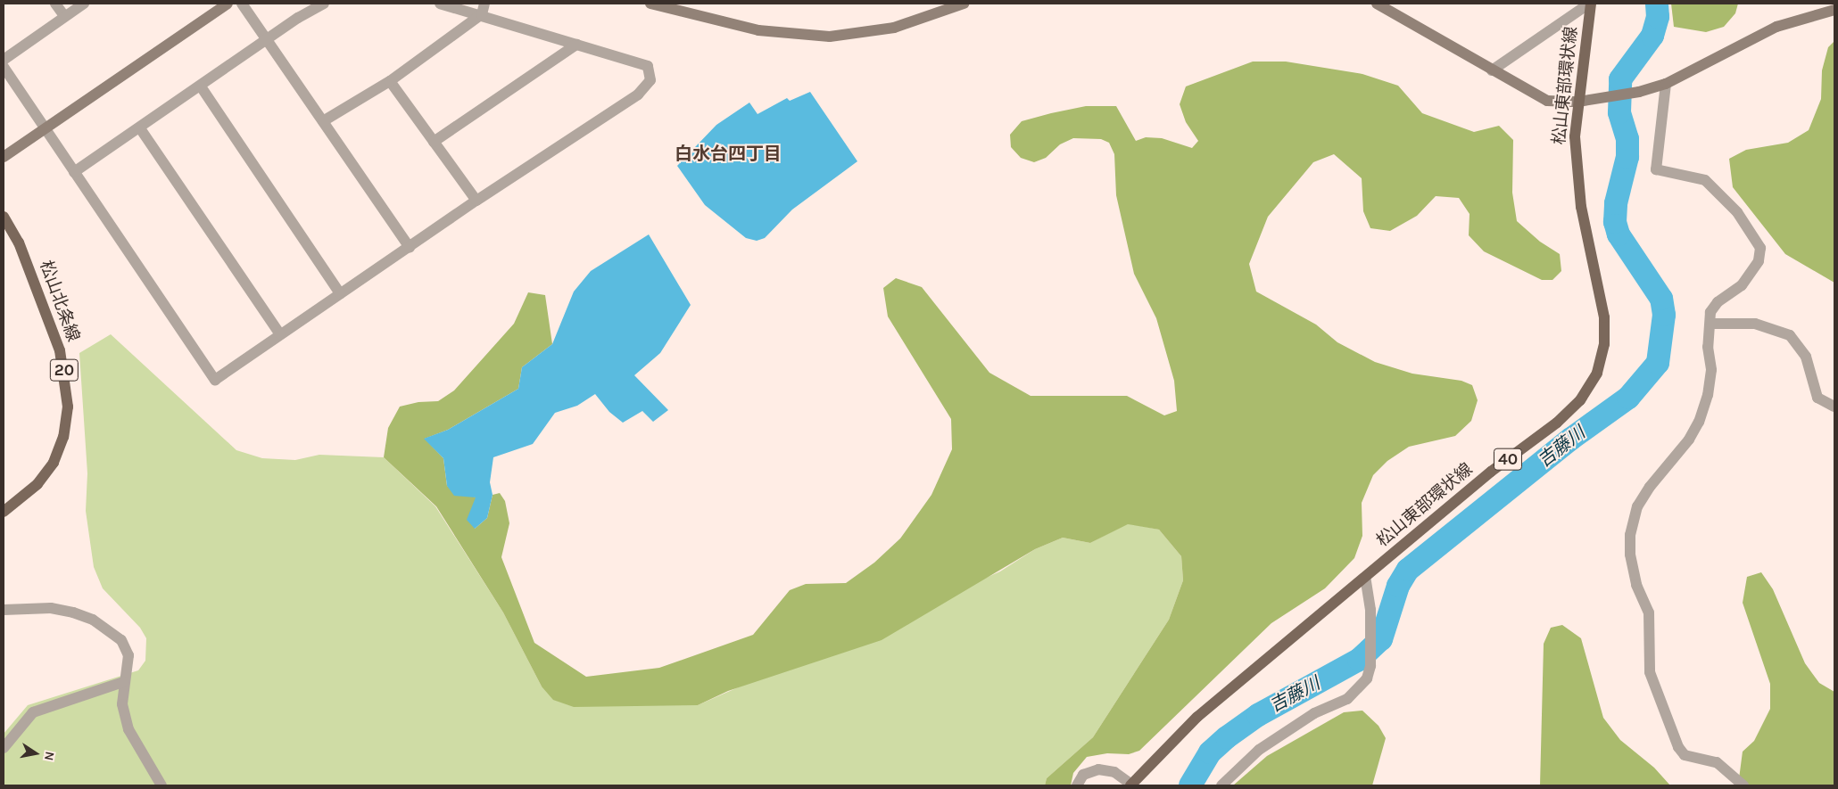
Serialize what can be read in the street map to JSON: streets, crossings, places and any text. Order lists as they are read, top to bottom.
{
  "streets": {
    "main road": [
      "松山東部環状線",
      "松山北条線",
      "20",
      "40"
    ]
  },
  "districts": ["白水台四丁目"],
  "water": ["吉藤川"],
  "north": "right"
}
